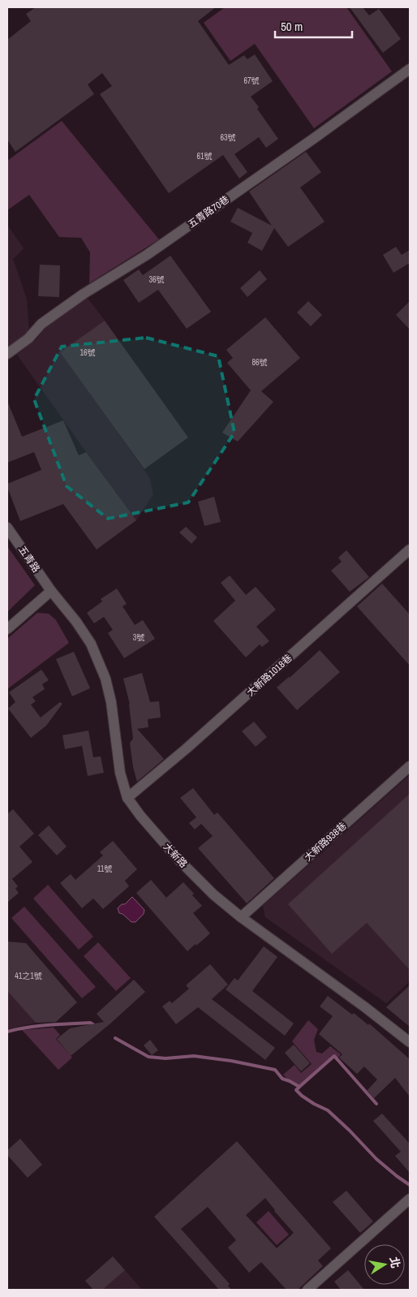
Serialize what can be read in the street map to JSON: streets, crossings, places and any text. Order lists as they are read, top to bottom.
{
  "streets": {
    "street": [
      "五青路70巷",
      "五青路",
      "大新路1018巷",
      "大新路938巷",
      "大新路"
    ]
  },
  "crossings": [
    ["五青路", "大新路"],
    ["大新路1018巷", "大新路"],
    ["大新路938巷", "大新路"]
  ],
  "house_numbers": [
    "67號",
    "63號",
    "61號",
    "36號",
    "16號",
    "86號",
    "3號",
    "11號",
    "41之1號"
  ],
  "scale_bar": "50 m",
  "north": "right"
}
